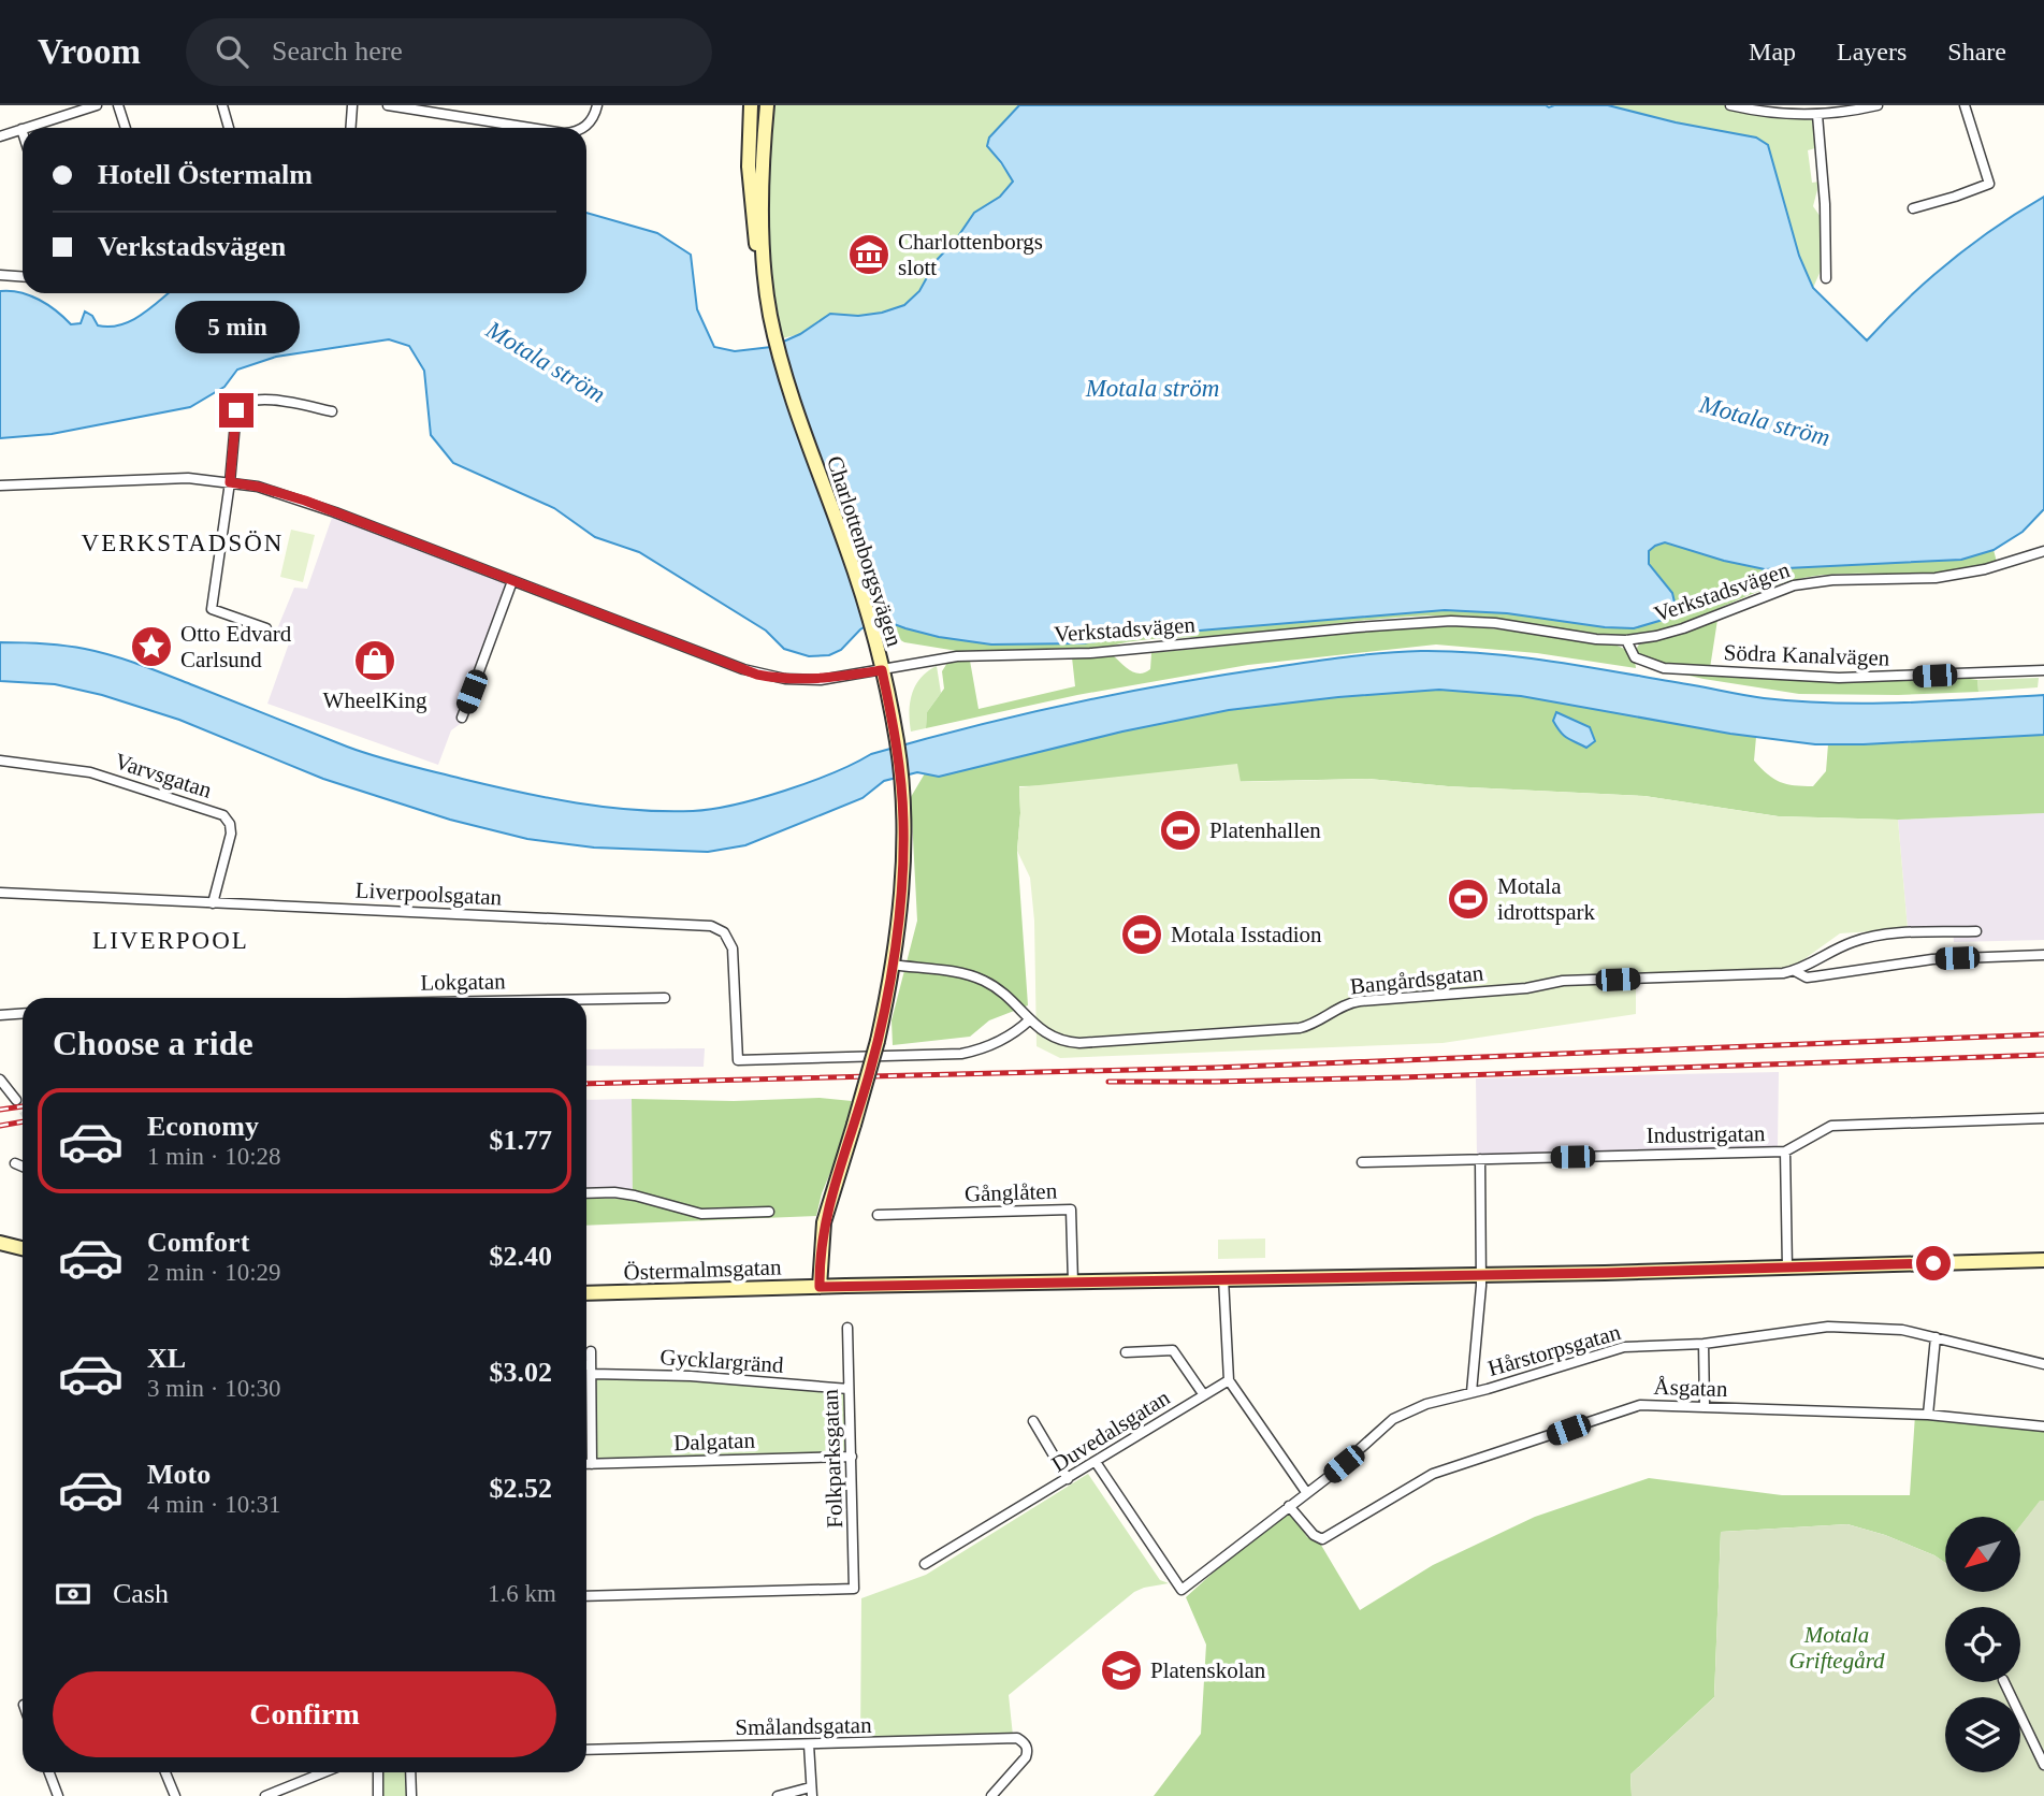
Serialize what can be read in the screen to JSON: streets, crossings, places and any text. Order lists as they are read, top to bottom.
{
  "streets": {
    "main road": ["Charlottenborgsvägen", "Östermalmsgatan"],
    "street": [
      "Verkstadsvägen",
      "Södra Kanalvägen",
      "Varvsgatan",
      "Liverpoolsgatan",
      "Bangårdsgatan",
      "Lokgatan",
      "Industrigatan",
      "Gånglåten",
      "Hårstorpsgatan",
      "Gycklargränd",
      "Åsgatan",
      "Duvedalsgatan",
      "Dalgatan",
      "Folkparksgatan",
      "Smålandsgatan"
    ]
  },
  "crossings": [
    ["Charlottenborgsvägen", "Verkstadsvägen"],
    ["Charlottenborgsvägen", "Bangårdsgatan"],
    ["Charlottenborgsvägen", "Östermalmsgatan"],
    ["Verkstadsvägen", "Södra Kanalvägen"],
    ["Varvsgatan", "Liverpoolsgatan"],
    ["Liverpoolsgatan", "Bangårdsgatan"],
    ["Gånglåten", "Östermalmsgatan"],
    ["Hårstorpsgatan", "Åsgatan"],
    ["Hårstorpsgatan", "Duvedalsgatan"],
    ["Gycklargränd", "Folkparksgatan"],
    ["Dalgatan", "Folkparksgatan"]
  ],
  "districts": ["VERKSTADSÖN", "LIVERPOOL"],
  "water": ["Motala ström"],
  "parks": ["Motala Griftegård"],
  "places": {
    "museum": ["Charlottenborgs slott"],
    "place": ["Otto Edvard Carlsund"],
    "shop": ["WheelKing"],
    "sports": ["Platenhallen", "Motala idrottspark", "Motala Isstadion"],
    "school or university": ["Platenskolan"]
  },
  "north": "bottom left",
  "page": {
    "header": "Vroom",
    "search": "Search here",
    "nav": ["Map", "Layers", "Share"],
    "banner": ["Hotell Östermalm", "Verkstadsvägen"],
    "bubble": "5 min",
    "heading": "Choose a ride",
    "list": [
      {
        "name": "Economy",
        "note": "1 min · 10:28",
        "value": "$1.77"
      },
      {
        "name": "Comfort",
        "note": "2 min · 10:29",
        "value": "$2.40"
      },
      {
        "name": "XL",
        "note": "3 min · 10:30",
        "value": "$3.02"
      },
      {
        "name": "Moto",
        "note": "4 min · 10:31",
        "value": "$2.52"
      }
    ],
    "pay": ["Cash", "1.6 km"],
    "buttons": "Confirm"
  }
}
